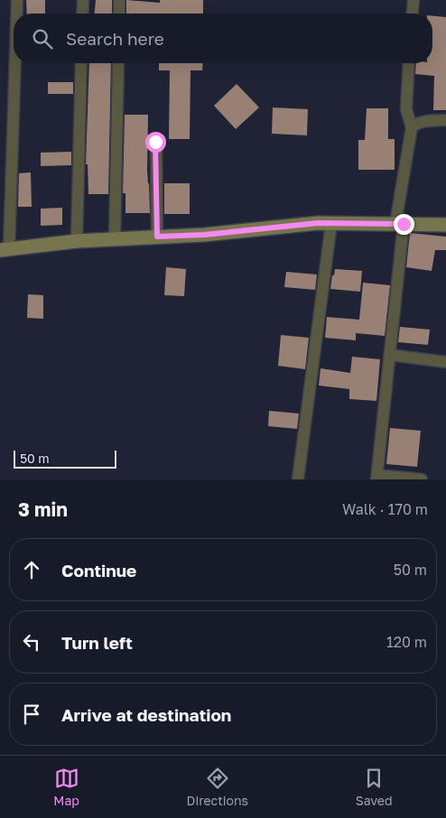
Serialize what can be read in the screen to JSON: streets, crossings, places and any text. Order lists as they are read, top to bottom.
{
  "scale_bar": "50 m",
  "page": {
    "search": "Search here",
    "scale": "50 m",
    "heading": ["3 min", "Walk · 170 m"],
    "list": [
      ["Continue", "50 m"],
      ["Turn left", "120 m"],
      "Arrive at destination"
    ],
    "nav": ["Map", "Directions", "Saved"]
  }
}
